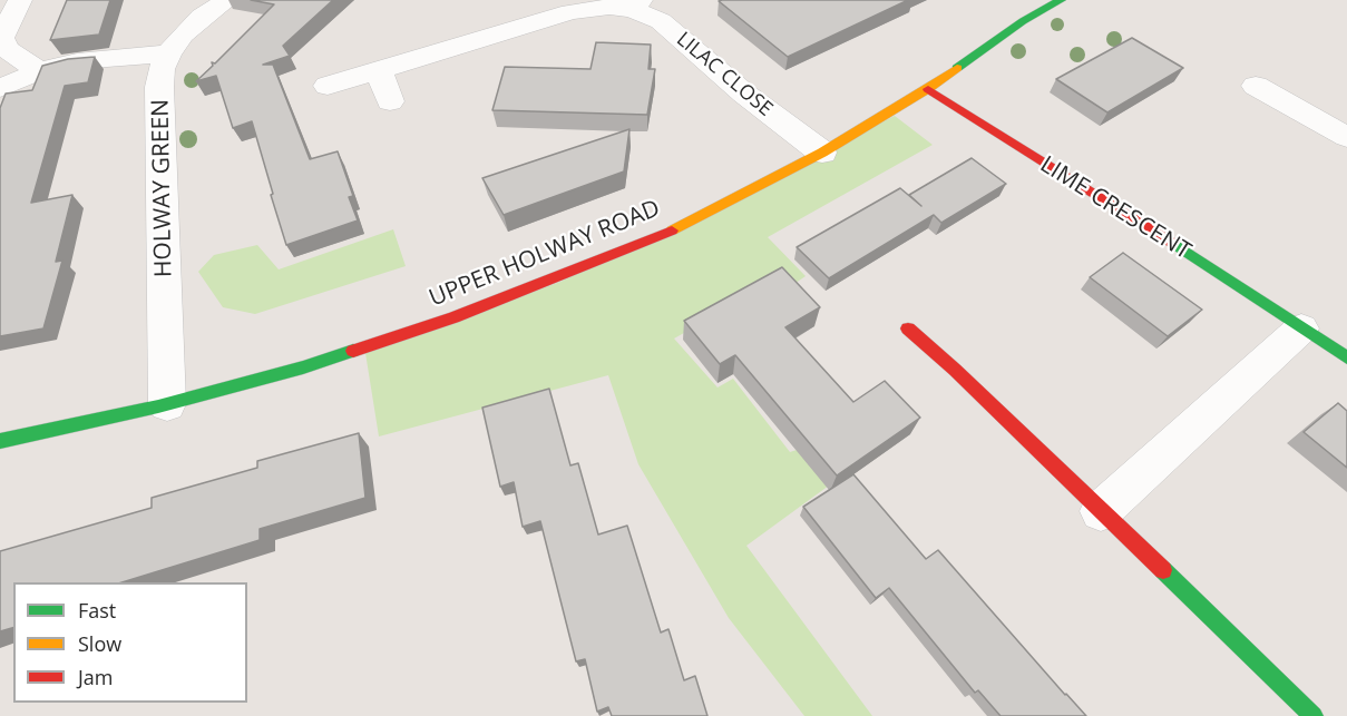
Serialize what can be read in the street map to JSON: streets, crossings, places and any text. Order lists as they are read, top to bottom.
{
  "streets": {
    "street": [
      "LILAC CLOSE",
      "HOLWAY GREEN",
      "LIME CRESCENT",
      "UPPER HOLWAY ROAD"
    ]
  },
  "crossings": [
    ["LILAC CLOSE", "UPPER HOLWAY ROAD"],
    ["HOLWAY GREEN", "UPPER HOLWAY ROAD"],
    ["LIME CRESCENT", "UPPER HOLWAY ROAD"]
  ],
  "legend": ["Fast", "Slow", "Jam"]
}
